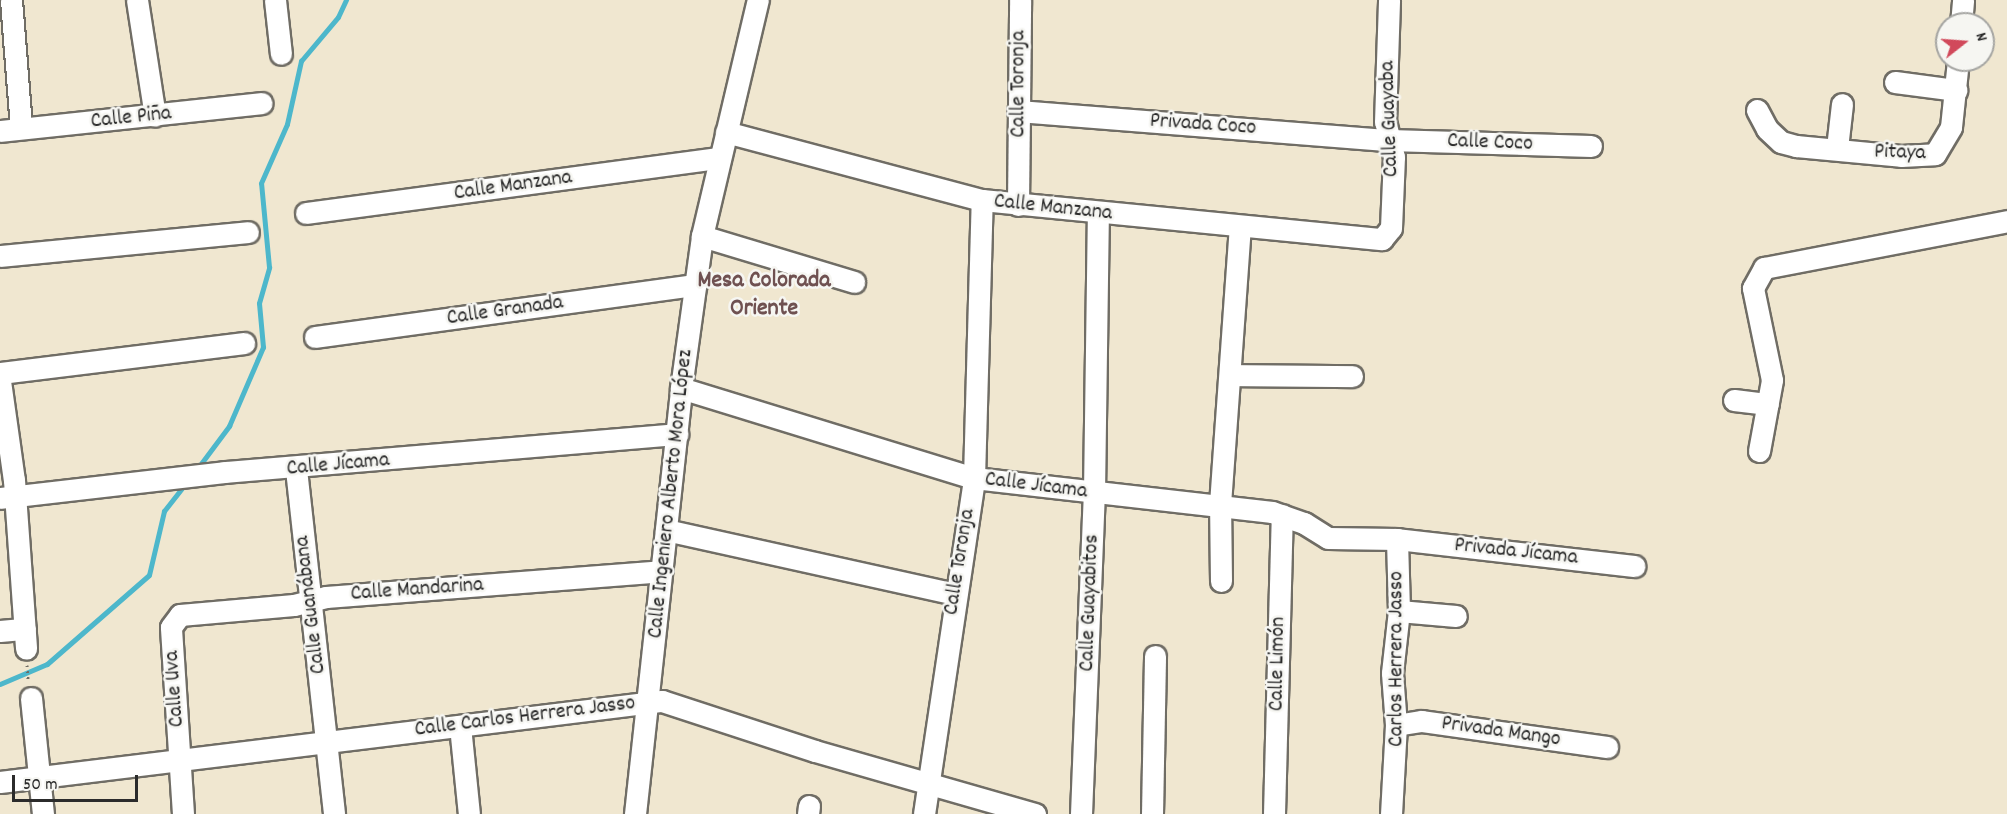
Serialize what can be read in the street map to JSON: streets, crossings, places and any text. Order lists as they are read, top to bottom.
{
  "streets": {
    "street": [
      "Calle Toronja",
      "Calle Piña",
      "Calle Guayaba",
      "Privada Coco",
      "Calle Coco",
      "Pitaya",
      "Calle Manzana",
      "Calle Granada",
      "Calle Jícama",
      "Calle Ingeniero Alberto Mora López",
      "Privada Jícama",
      "Calle Mandarina",
      "Calle Guayabitos",
      "Calle Guanábana",
      "Carlos Herrera Jasso",
      "Calle Limón",
      "Calle Uva",
      "Calle Carlos Herrera Jasso",
      "Privada Mango"
    ]
  },
  "crossings": [
    ["Calle Toronja", "Privada Coco"],
    ["Calle Toronja", "Calle Manzana"],
    ["Calle Toronja", "Calle Jícama"],
    ["Calle Toronja", "Calle Carlos Herrera Jasso"],
    ["Calle Guayaba", "Privada Coco"],
    ["Calle Guayaba", "Calle Coco"],
    ["Calle Guayaba", "Calle Manzana"],
    ["Privada Coco", "Calle Coco"],
    ["Calle Manzana", "Calle Ingeniero Alberto Mora López"],
    ["Calle Manzana", "Calle Guayabitos"],
    ["Calle Granada", "Calle Ingeniero Alberto Mora López"],
    ["Calle Jícama", "Calle Ingeniero Alberto Mora López"],
    ["Calle Jícama", "Privada Jícama"],
    ["Calle Jícama", "Calle Guayabitos"],
    ["Calle Jícama", "Calle Guanábana"],
    ["Calle Jícama", "Carlos Herrera Jasso"],
    ["Calle Jícama", "Calle Limón"],
    ["Calle Ingeniero Alberto Mora López", "Calle Mandarina"],
    ["Calle Ingeniero Alberto Mora López", "Calle Carlos Herrera Jasso"],
    ["Privada Jícama", "Carlos Herrera Jasso"],
    ["Calle Mandarina", "Calle Guanábana"],
    ["Calle Mandarina", "Calle Uva"],
    ["Calle Guanábana", "Calle Carlos Herrera Jasso"],
    ["Carlos Herrera Jasso", "Privada Mango"],
    ["Calle Uva", "Calle Carlos Herrera Jasso"]
  ],
  "districts": ["Mesa Colorada Oriente"],
  "scale_bar": "50 m",
  "north": "right"
}
